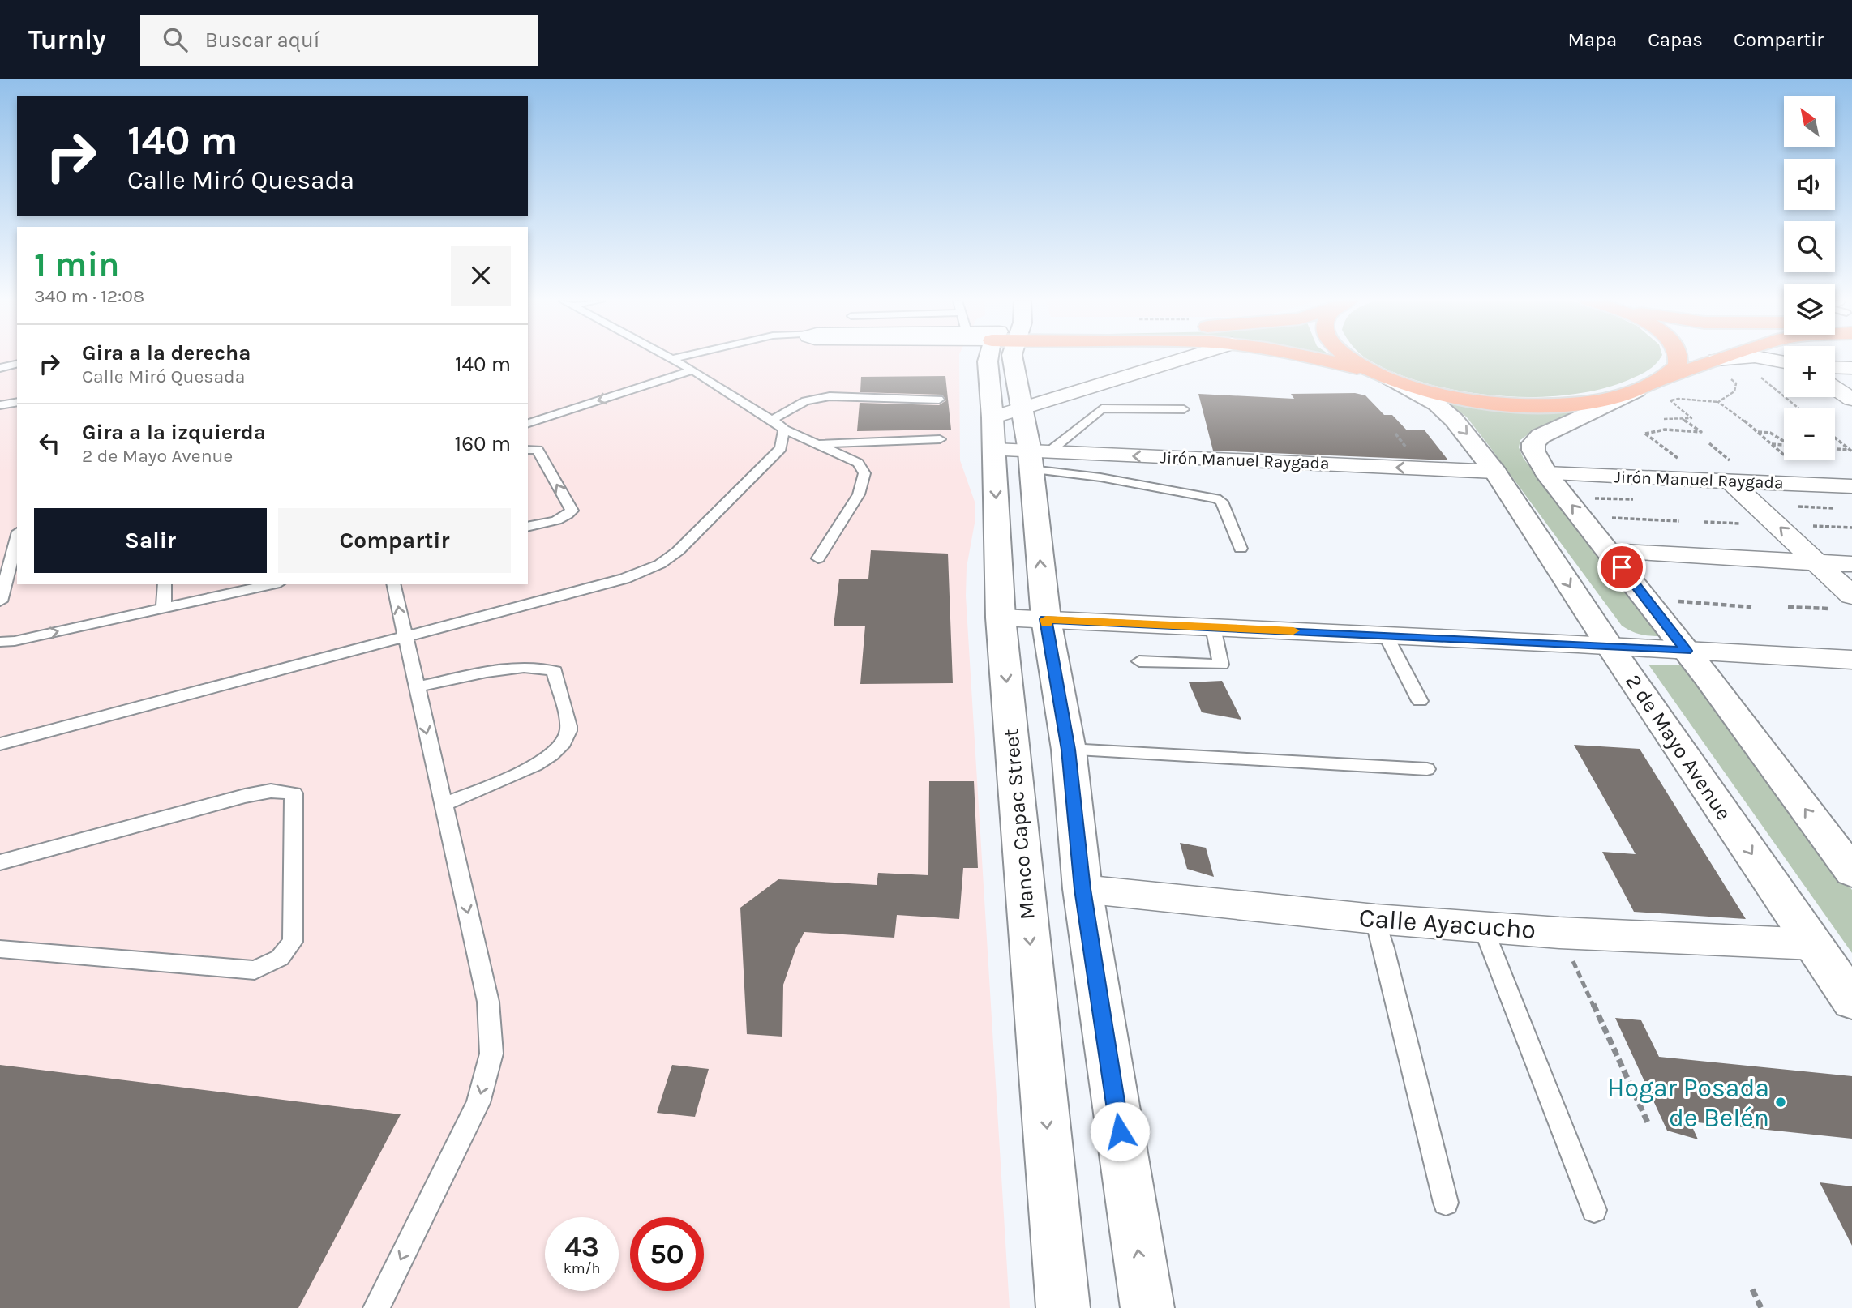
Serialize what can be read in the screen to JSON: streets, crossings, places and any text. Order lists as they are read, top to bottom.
{
  "streets": {
    "main road": ["2 de Mayo Avenue", "Manco Capac Street"],
    "street": ["Jirón Manuel Raygada", "Calle Ayacucho"]
  },
  "crossings": [
    ["Jirón Manuel Raygada", "2 de Mayo Avenue"],
    ["Jirón Manuel Raygada", "Manco Capac Street"],
    ["2 de Mayo Avenue", "Calle Ayacucho"]
  ],
  "places": ["Hogar Posada de Belén"],
  "north": "top left",
  "page": {
    "header": "Turnly",
    "search": "Buscar aquí",
    "nav": ["Mapa", "Capas", "Compartir"],
    "map_buttons": ["+", "−"],
    "turn": ["140 m", "Calle Miró Quesada"],
    "heading": ["1 min", "340 m · 12:08"],
    "list": [
      {
        "name": "Gira a la derecha",
        "note": "Calle Miró Quesada",
        "value": "140 m"
      },
      {
        "name": "Gira a la izquierda",
        "note": "2 de Mayo Avenue",
        "value": "160 m"
      }
    ],
    "buttons": ["Salir", "Compartir"],
    "speed": "43 km/h",
    "limit": "50"
  }
}
